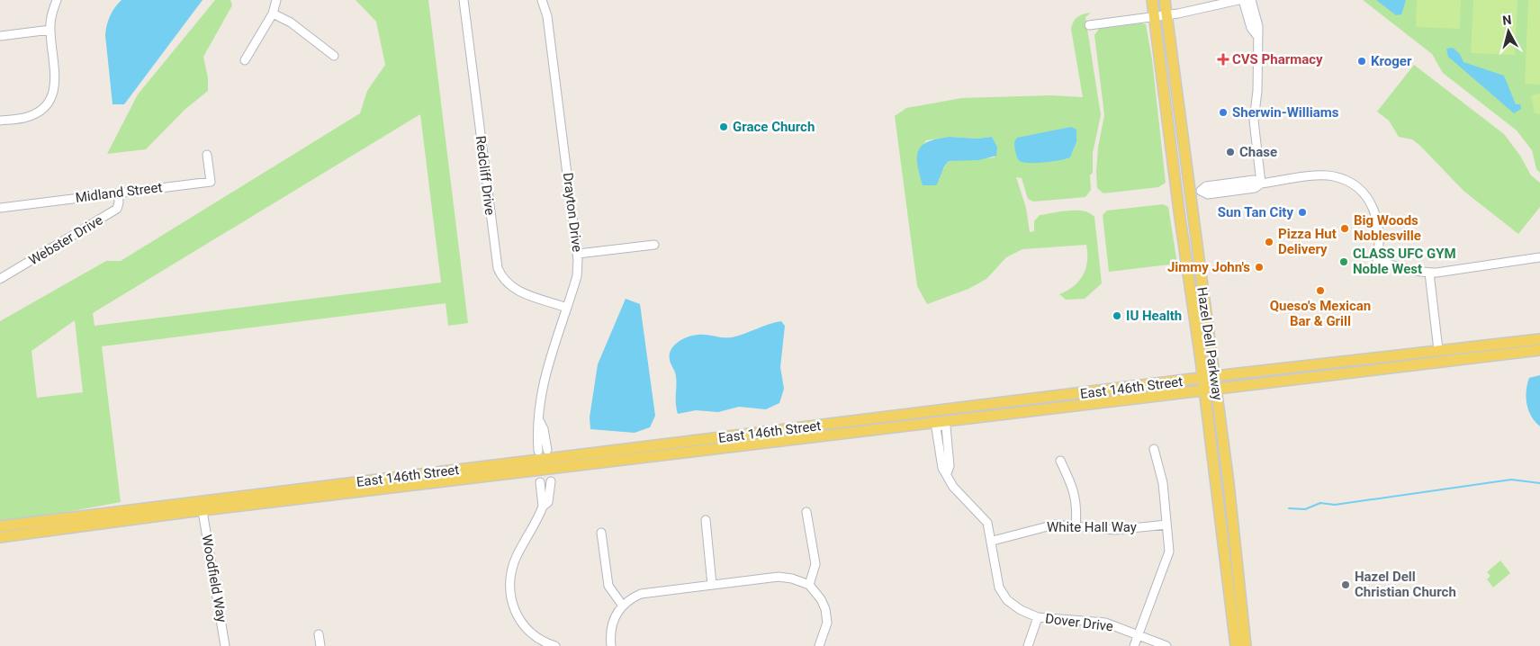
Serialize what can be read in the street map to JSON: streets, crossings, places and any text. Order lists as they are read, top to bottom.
{
  "streets": {
    "main road": ["Hazel Dell Parkway", "East 146th Street"],
    "street": [
      "Redcliff Drive",
      "Midland Street",
      "Drayton Drive",
      "Webster Drive",
      "White Hall Way",
      "Woodfield Way",
      "Dover Drive"
    ]
  },
  "crossings": [
    ["Redcliff Drive", "Drayton Drive"],
    ["Midland Street", "Webster Drive"],
    ["Hazel Dell Parkway", "East 146th Street"],
    ["East 146th Street", "Woodfield Way"],
    ["East 146th Street", "Dover Drive"],
    ["White Hall Way", "Dover Drive"]
  ],
  "places": {
    "health": ["CVS Pharmacy"],
    "other": [
      "Kroger",
      "Sherwin-Williams",
      "Grace Church",
      "Chase",
      "Sun Tan City",
      "Big Woods Noblesville",
      "Pizza Hut Delivery",
      "CLASS UFC GYM Noble West",
      "Jimmy John's",
      "Queso's Mexican Bar & Grill",
      "IU Health",
      "Hazel Dell Christian Church"
    ]
  },
  "north": "top"
}
